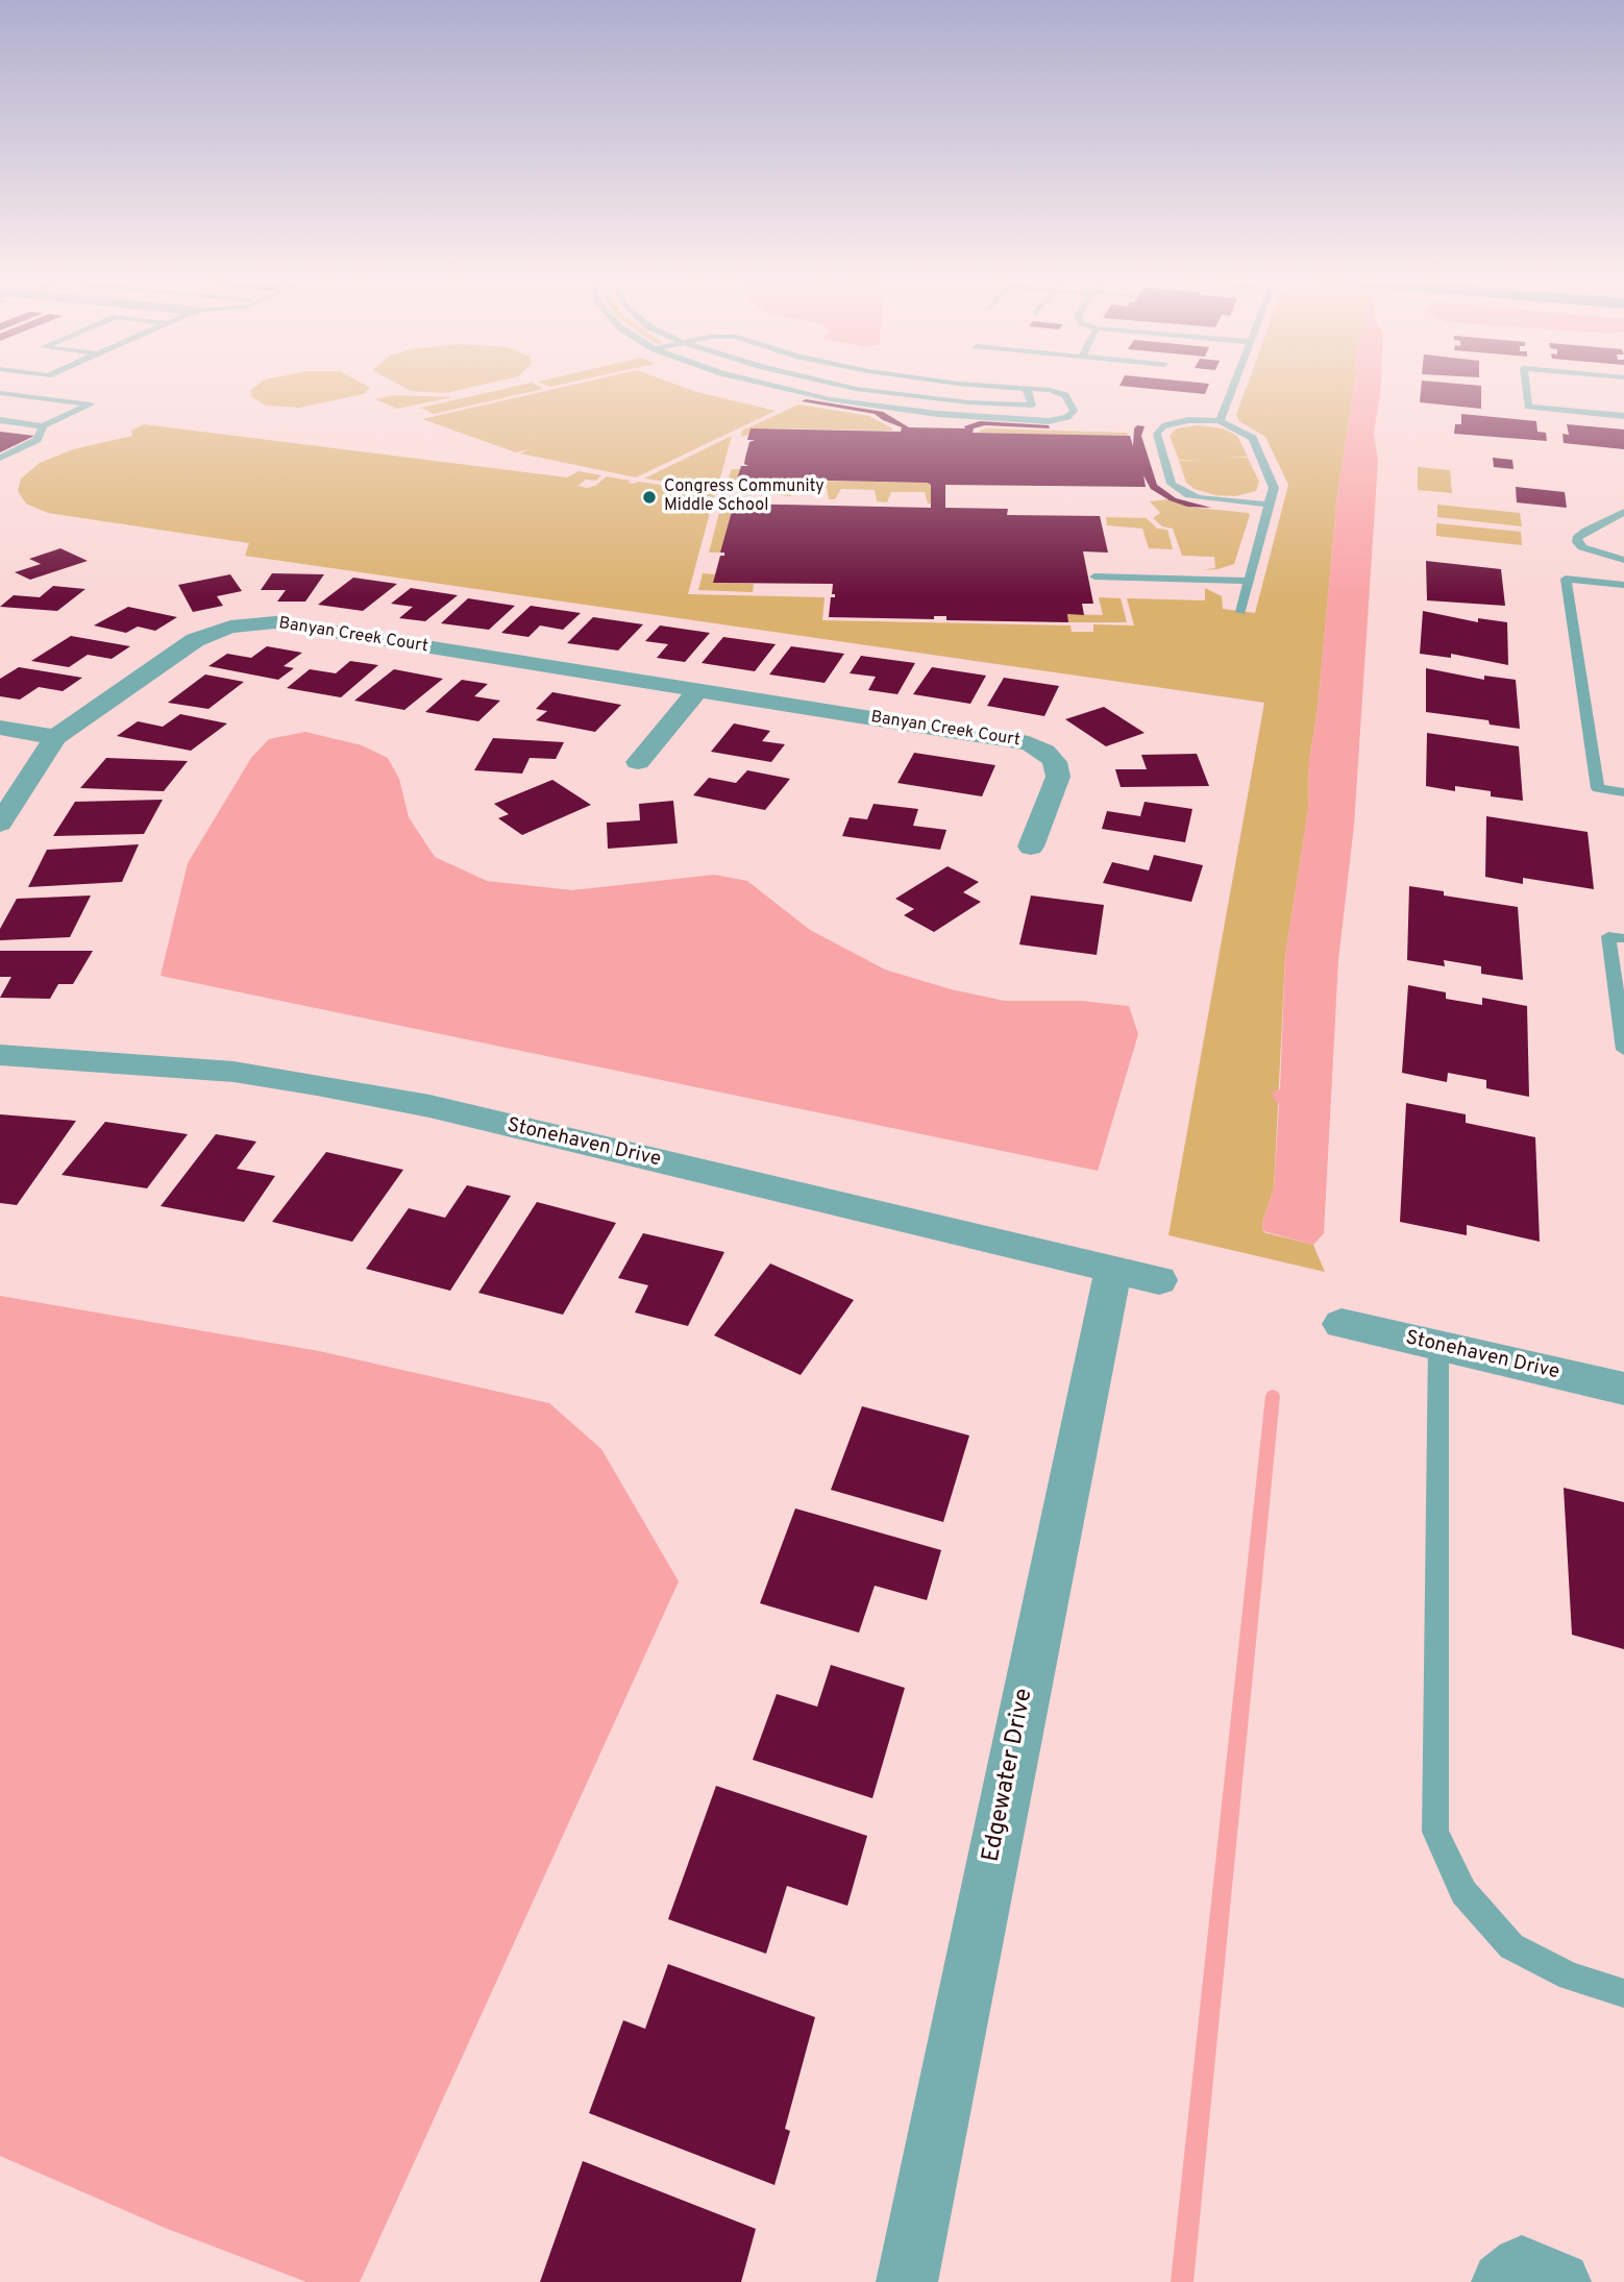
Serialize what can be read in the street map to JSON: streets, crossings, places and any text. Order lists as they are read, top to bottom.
{
  "streets": {
    "street": ["Banyan Creek Court", "Stonehaven Drive", "Edgewater Drive"]
  },
  "crossings": [
    ["Stonehaven Drive", "Edgewater Drive"]
  ],
  "places": ["Congress Community Middle School"]
}
